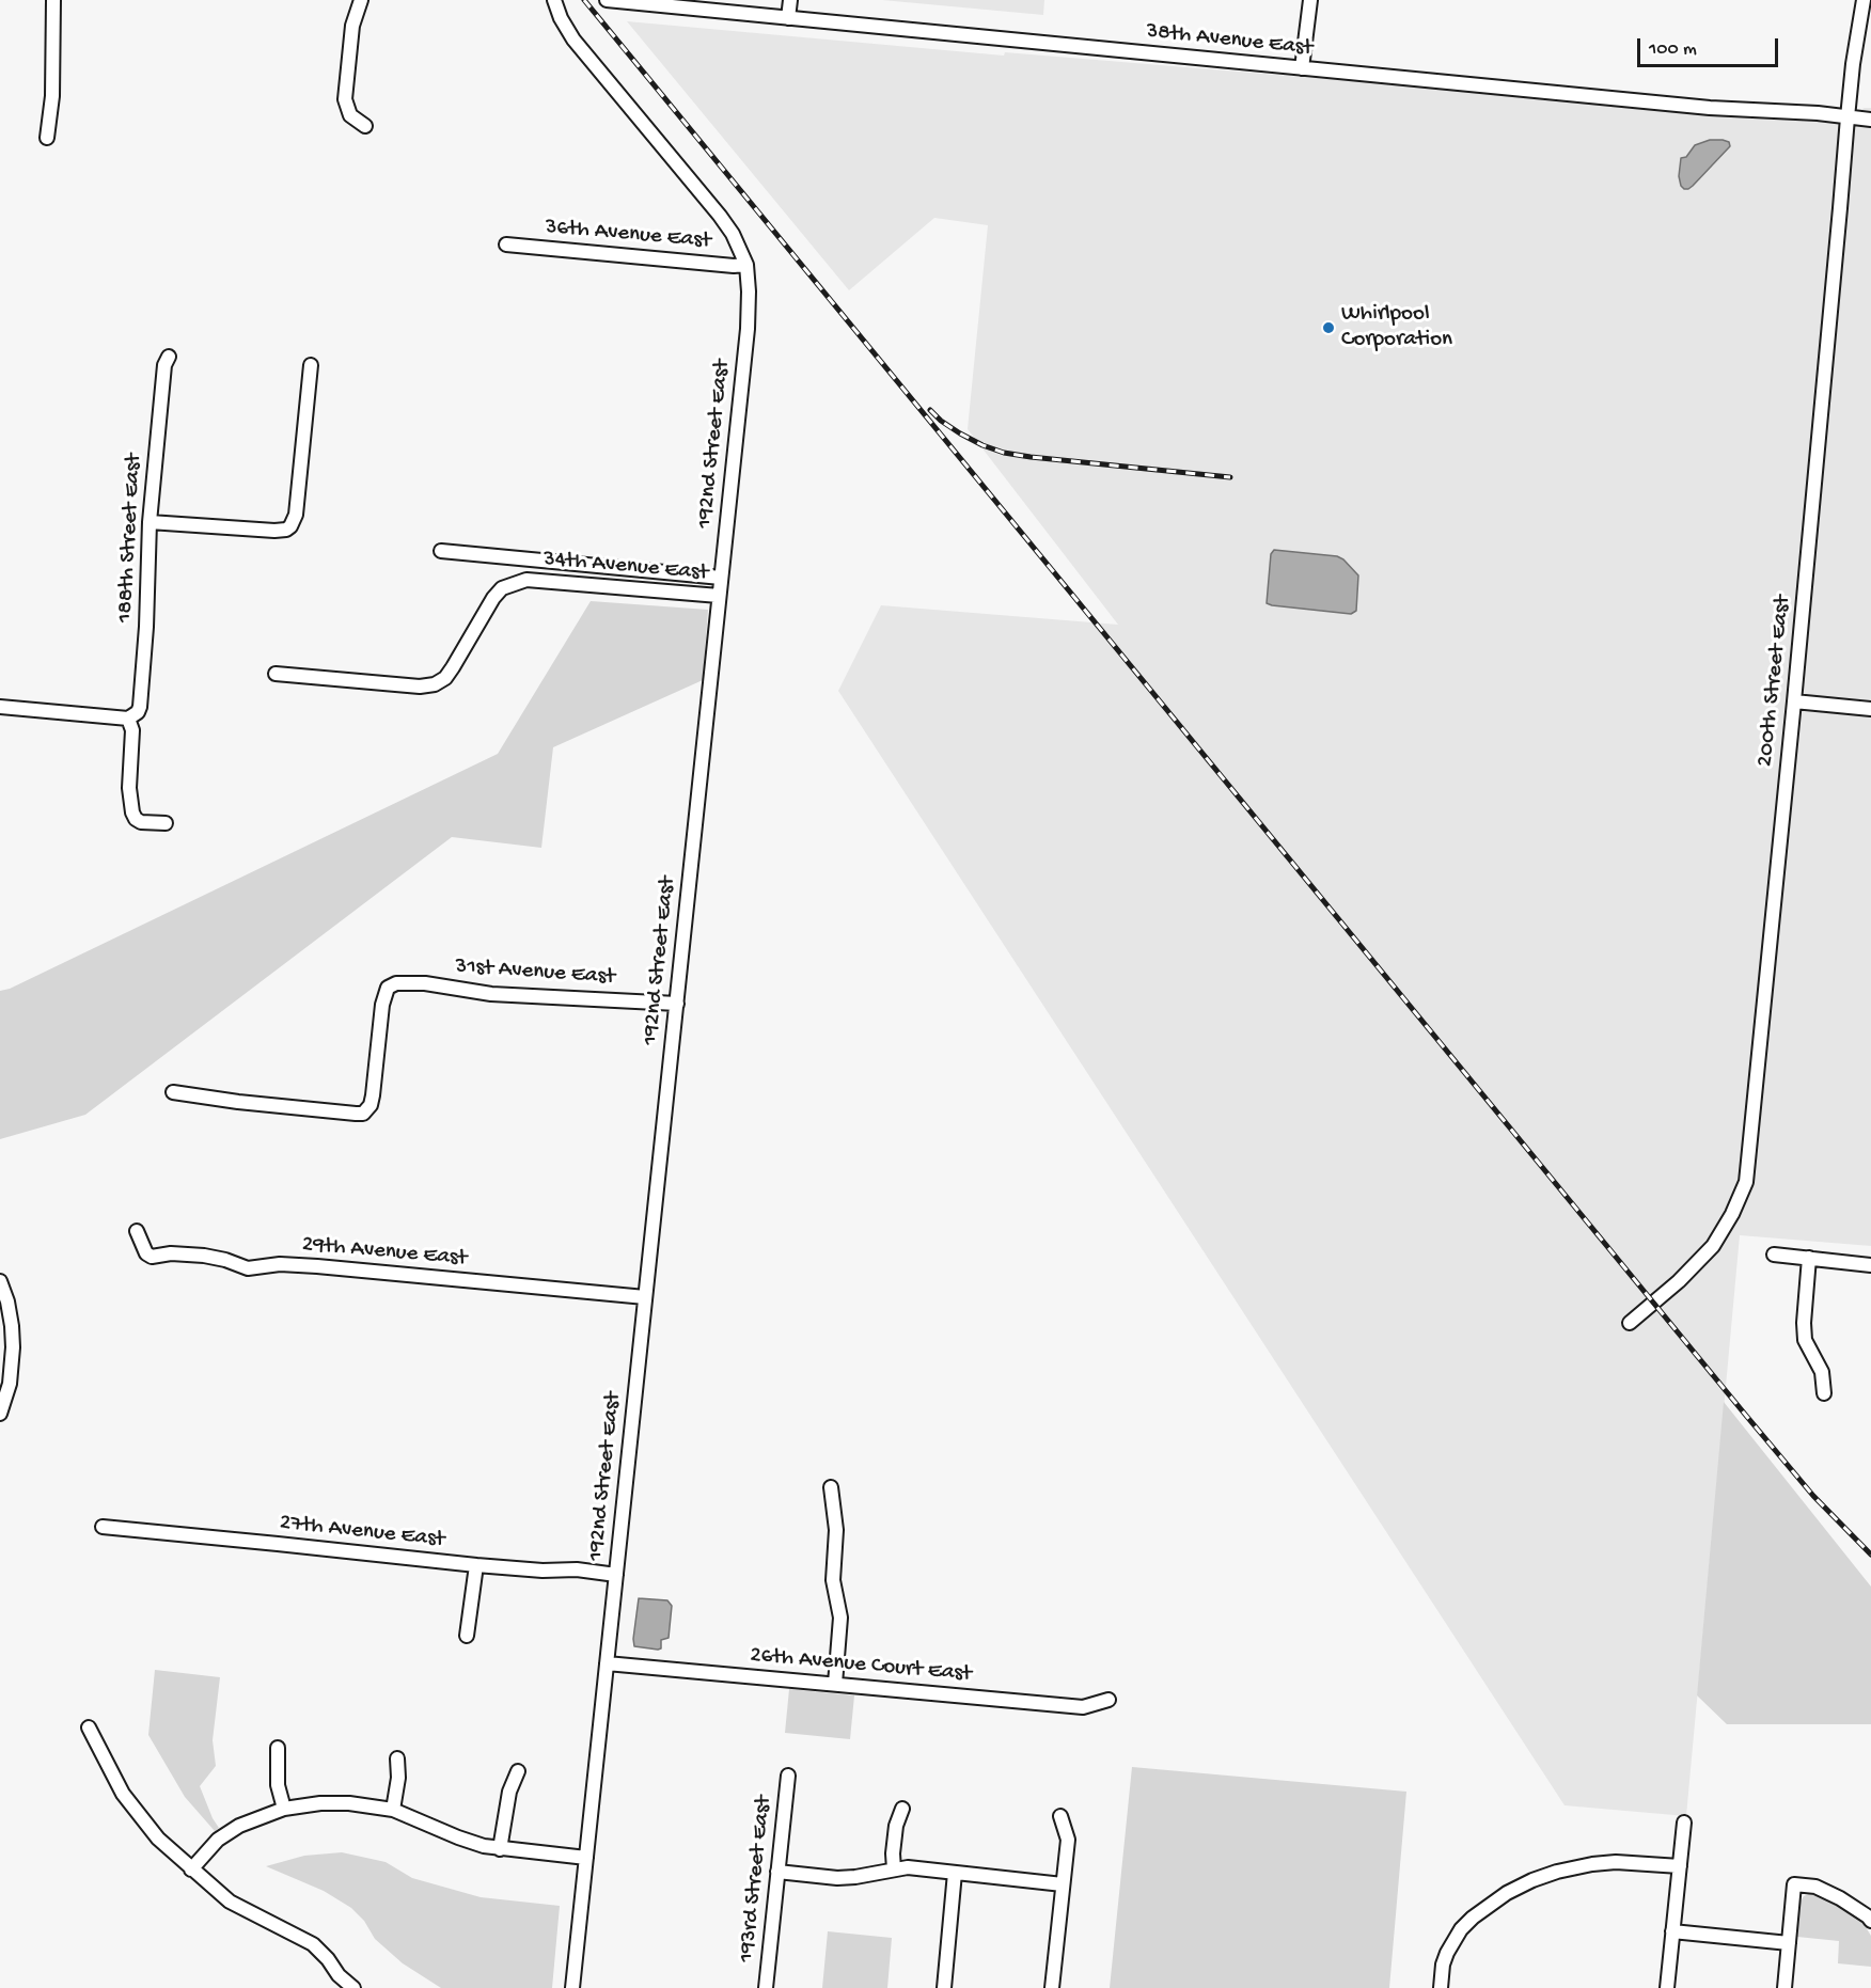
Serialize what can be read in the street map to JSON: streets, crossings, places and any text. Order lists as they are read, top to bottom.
{
  "streets": {
    "street": [
      "38th Avenue East",
      "36th Avenue East",
      "192nd Street East",
      "188th Street East",
      "34th Avenue East",
      "200th Street East",
      "31st Avenue East",
      "29th Avenue East",
      "27th Avenue East",
      "26th Avenue Court East",
      "193rd Street East"
    ]
  },
  "crossings": [
    ["38th Avenue East", "200th Street East"],
    ["36th Avenue East", "192nd Street East"],
    ["192nd Street East", "34th Avenue East"],
    ["192nd Street East", "31st Avenue East"],
    ["192nd Street East", "29th Avenue East"],
    ["192nd Street East", "27th Avenue East"],
    ["192nd Street East", "26th Avenue Court East"]
  ],
  "places": ["Whirlpool Corporation"],
  "scale_bar": "100 m"
}
